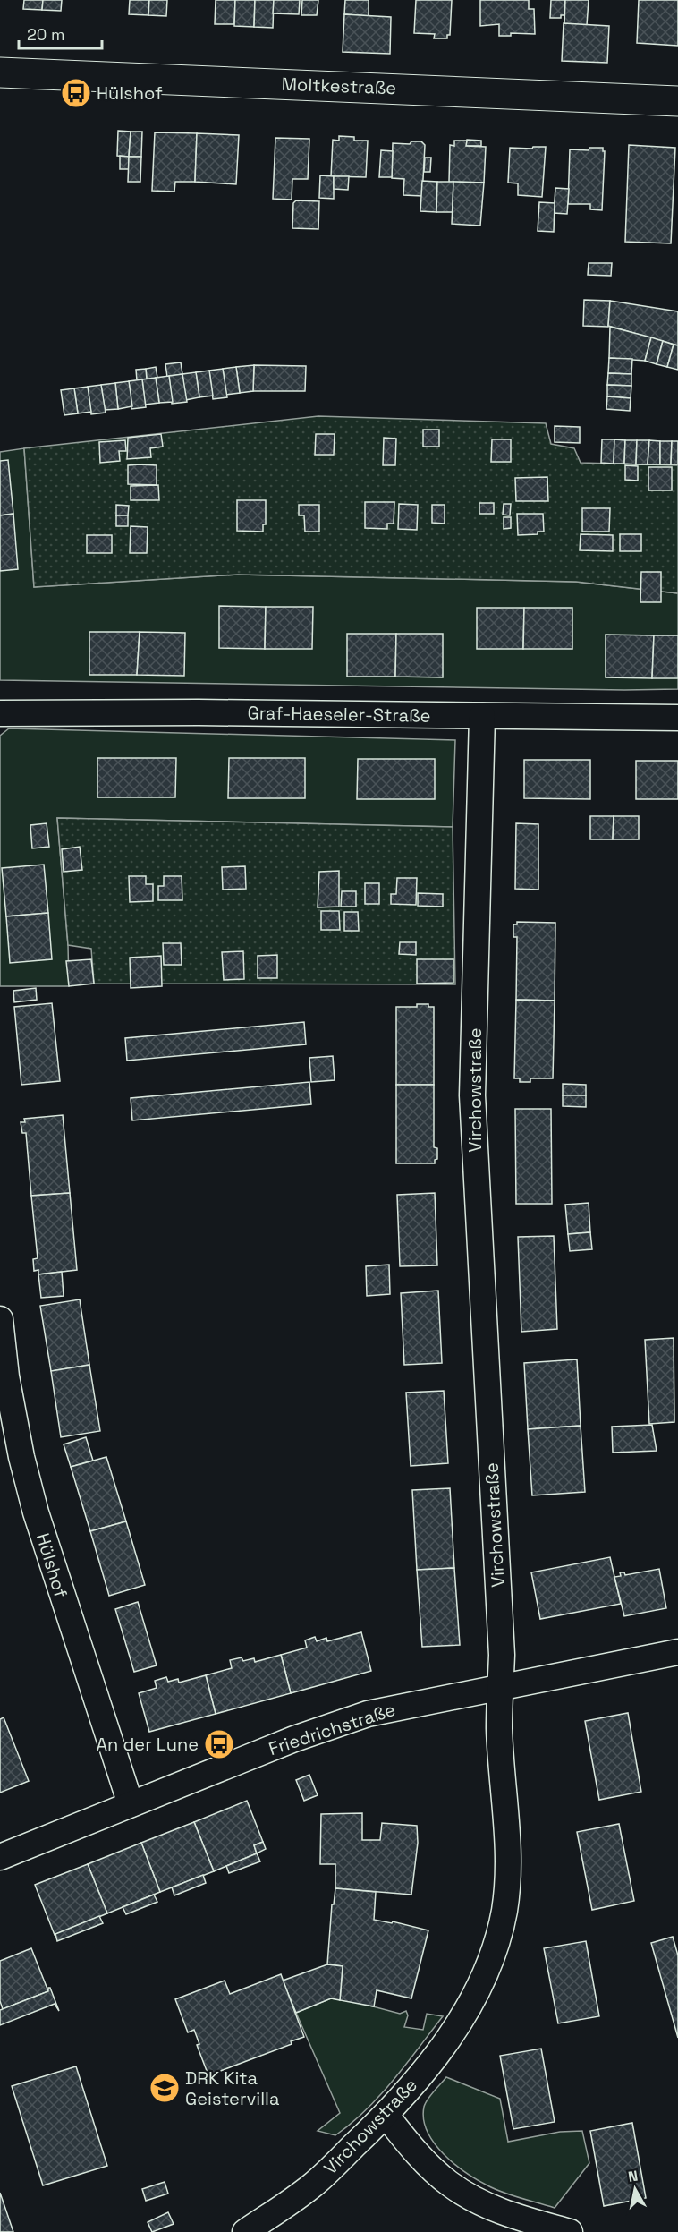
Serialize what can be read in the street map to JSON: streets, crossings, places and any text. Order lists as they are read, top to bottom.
{
  "streets": {
    "street": [
      "Moltkestraße",
      "Graf-Haeseler-Straße",
      "Virchowstraße",
      "Hülshof",
      "Friedrichstraße"
    ]
  },
  "crossings": [
    ["Graf-Haeseler-Straße", "Virchowstraße"],
    ["Virchowstraße", "Friedrichstraße"],
    ["Hülshof", "Friedrichstraße"]
  ],
  "places": {
    "bus stop": ["Hülshof", "An der Lune"],
    "school or university": ["DRK Kita Geistervilla"]
  },
  "scale_bar": "20 m",
  "north": "top"
}
